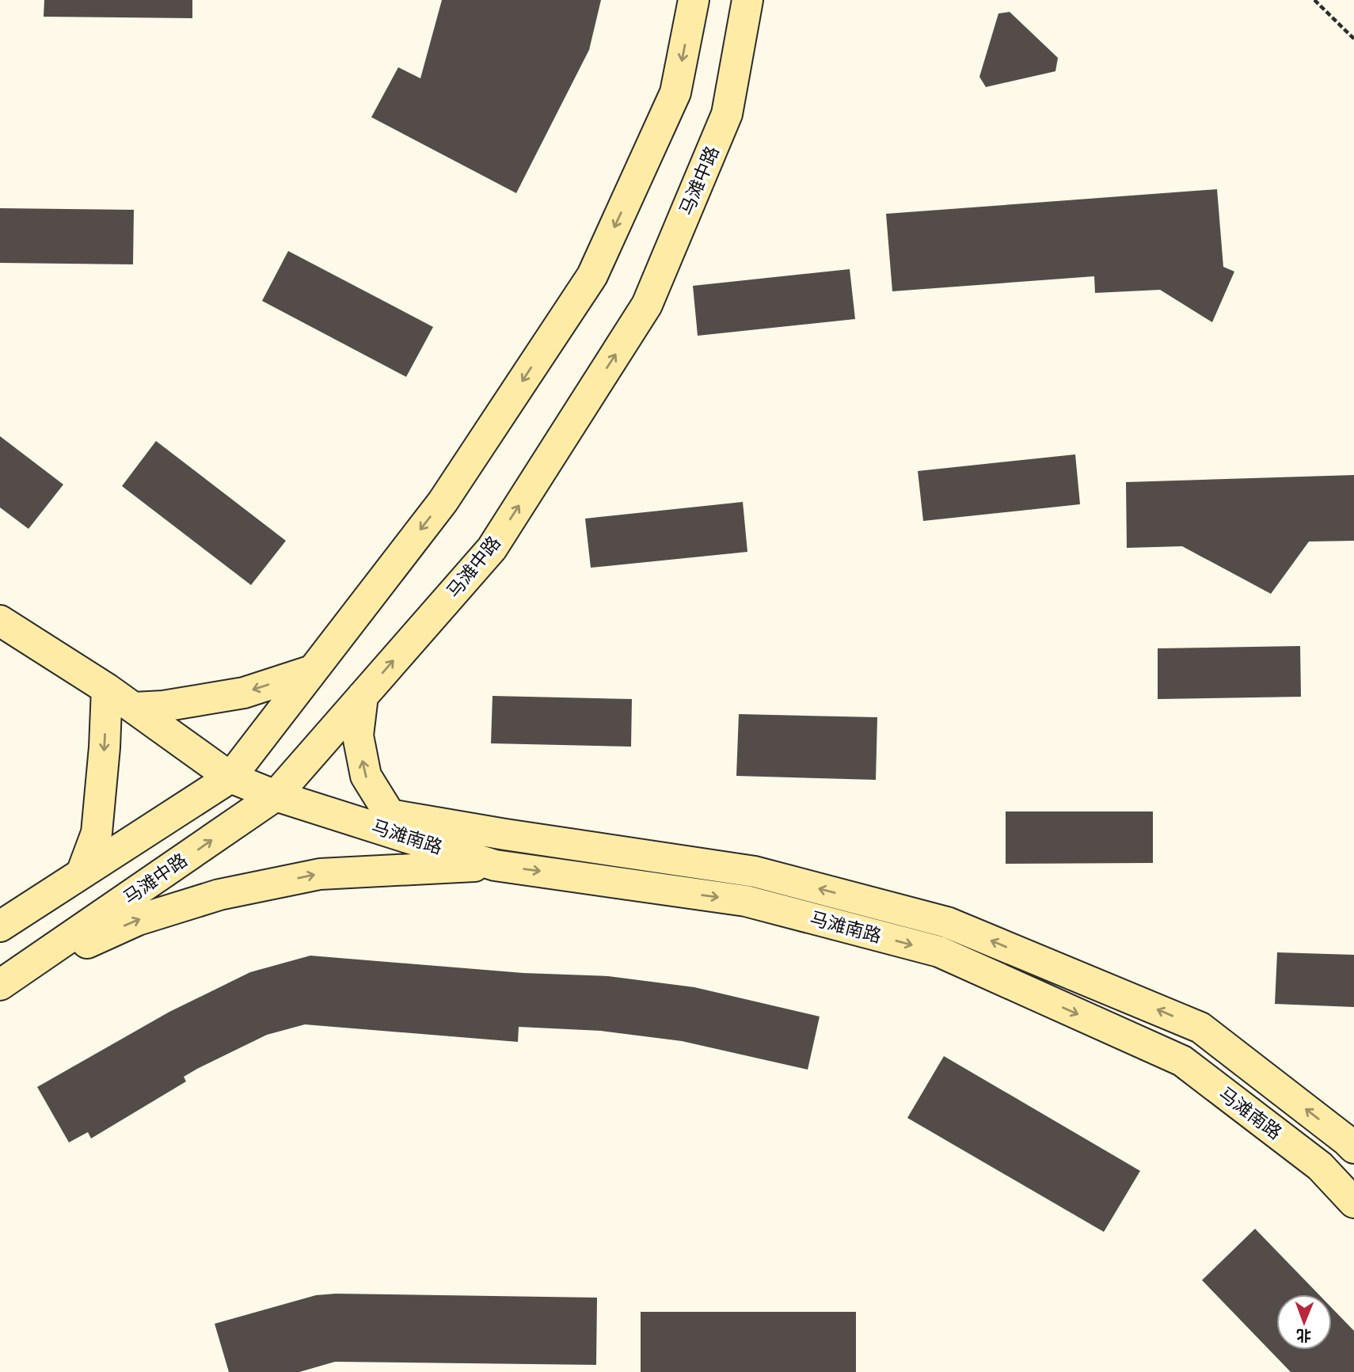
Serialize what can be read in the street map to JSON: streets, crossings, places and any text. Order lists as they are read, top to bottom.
{
  "streets": {
    "main road": ["马滩中路", "马滩南路"]
  },
  "crossings": [
    ["马滩中路", "马滩南路"]
  ],
  "north": "bottom"
}
